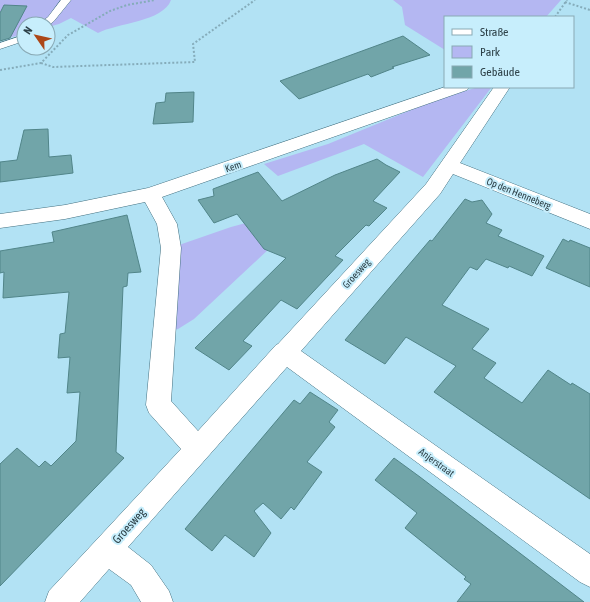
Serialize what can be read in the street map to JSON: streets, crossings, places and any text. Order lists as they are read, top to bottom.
{
  "streets": {
    "street": [
      "Kem",
      "Op den Henneberg",
      "Groesweg",
      "Anjerstraat"
    ]
  },
  "crossings": [
    ["Op den Henneberg", "Groesweg"],
    ["Groesweg", "Anjerstraat"]
  ],
  "legend": ["Straße", "Park", "Gebäude"],
  "north": "top left"
}
